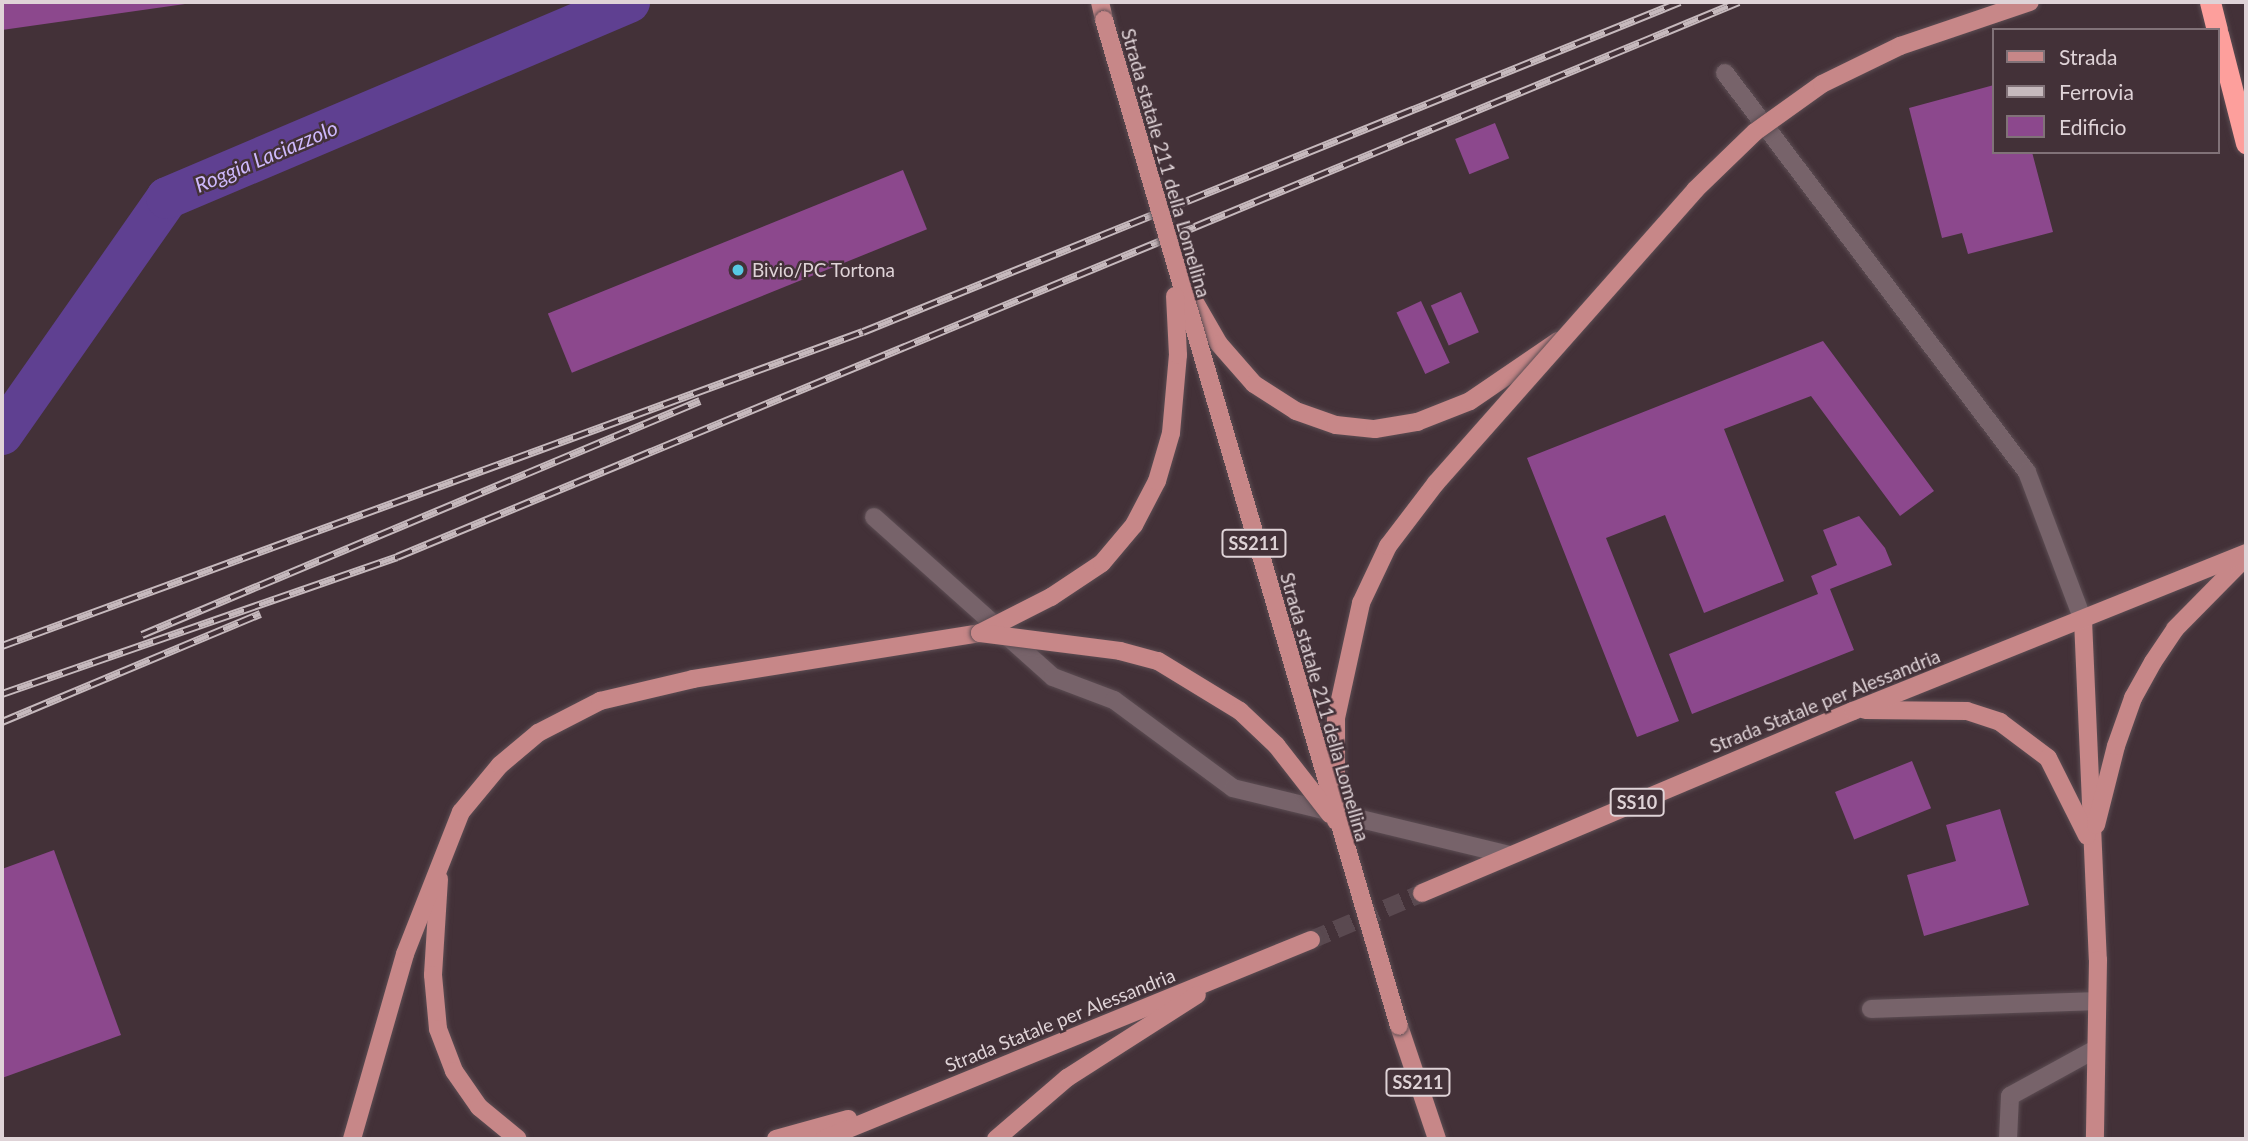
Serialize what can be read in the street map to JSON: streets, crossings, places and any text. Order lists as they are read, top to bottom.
{
  "streets": {
    "main road": [
      "Strada statale 211 della Lomellina",
      "SS211",
      "Strada Statale per Alessandria",
      "SS10"
    ]
  },
  "water": ["Roggia Laciazzolo"],
  "places": ["Bivio/PC Tortona"],
  "legend": ["Strada", "Ferrovia", "Edificio"]
}
